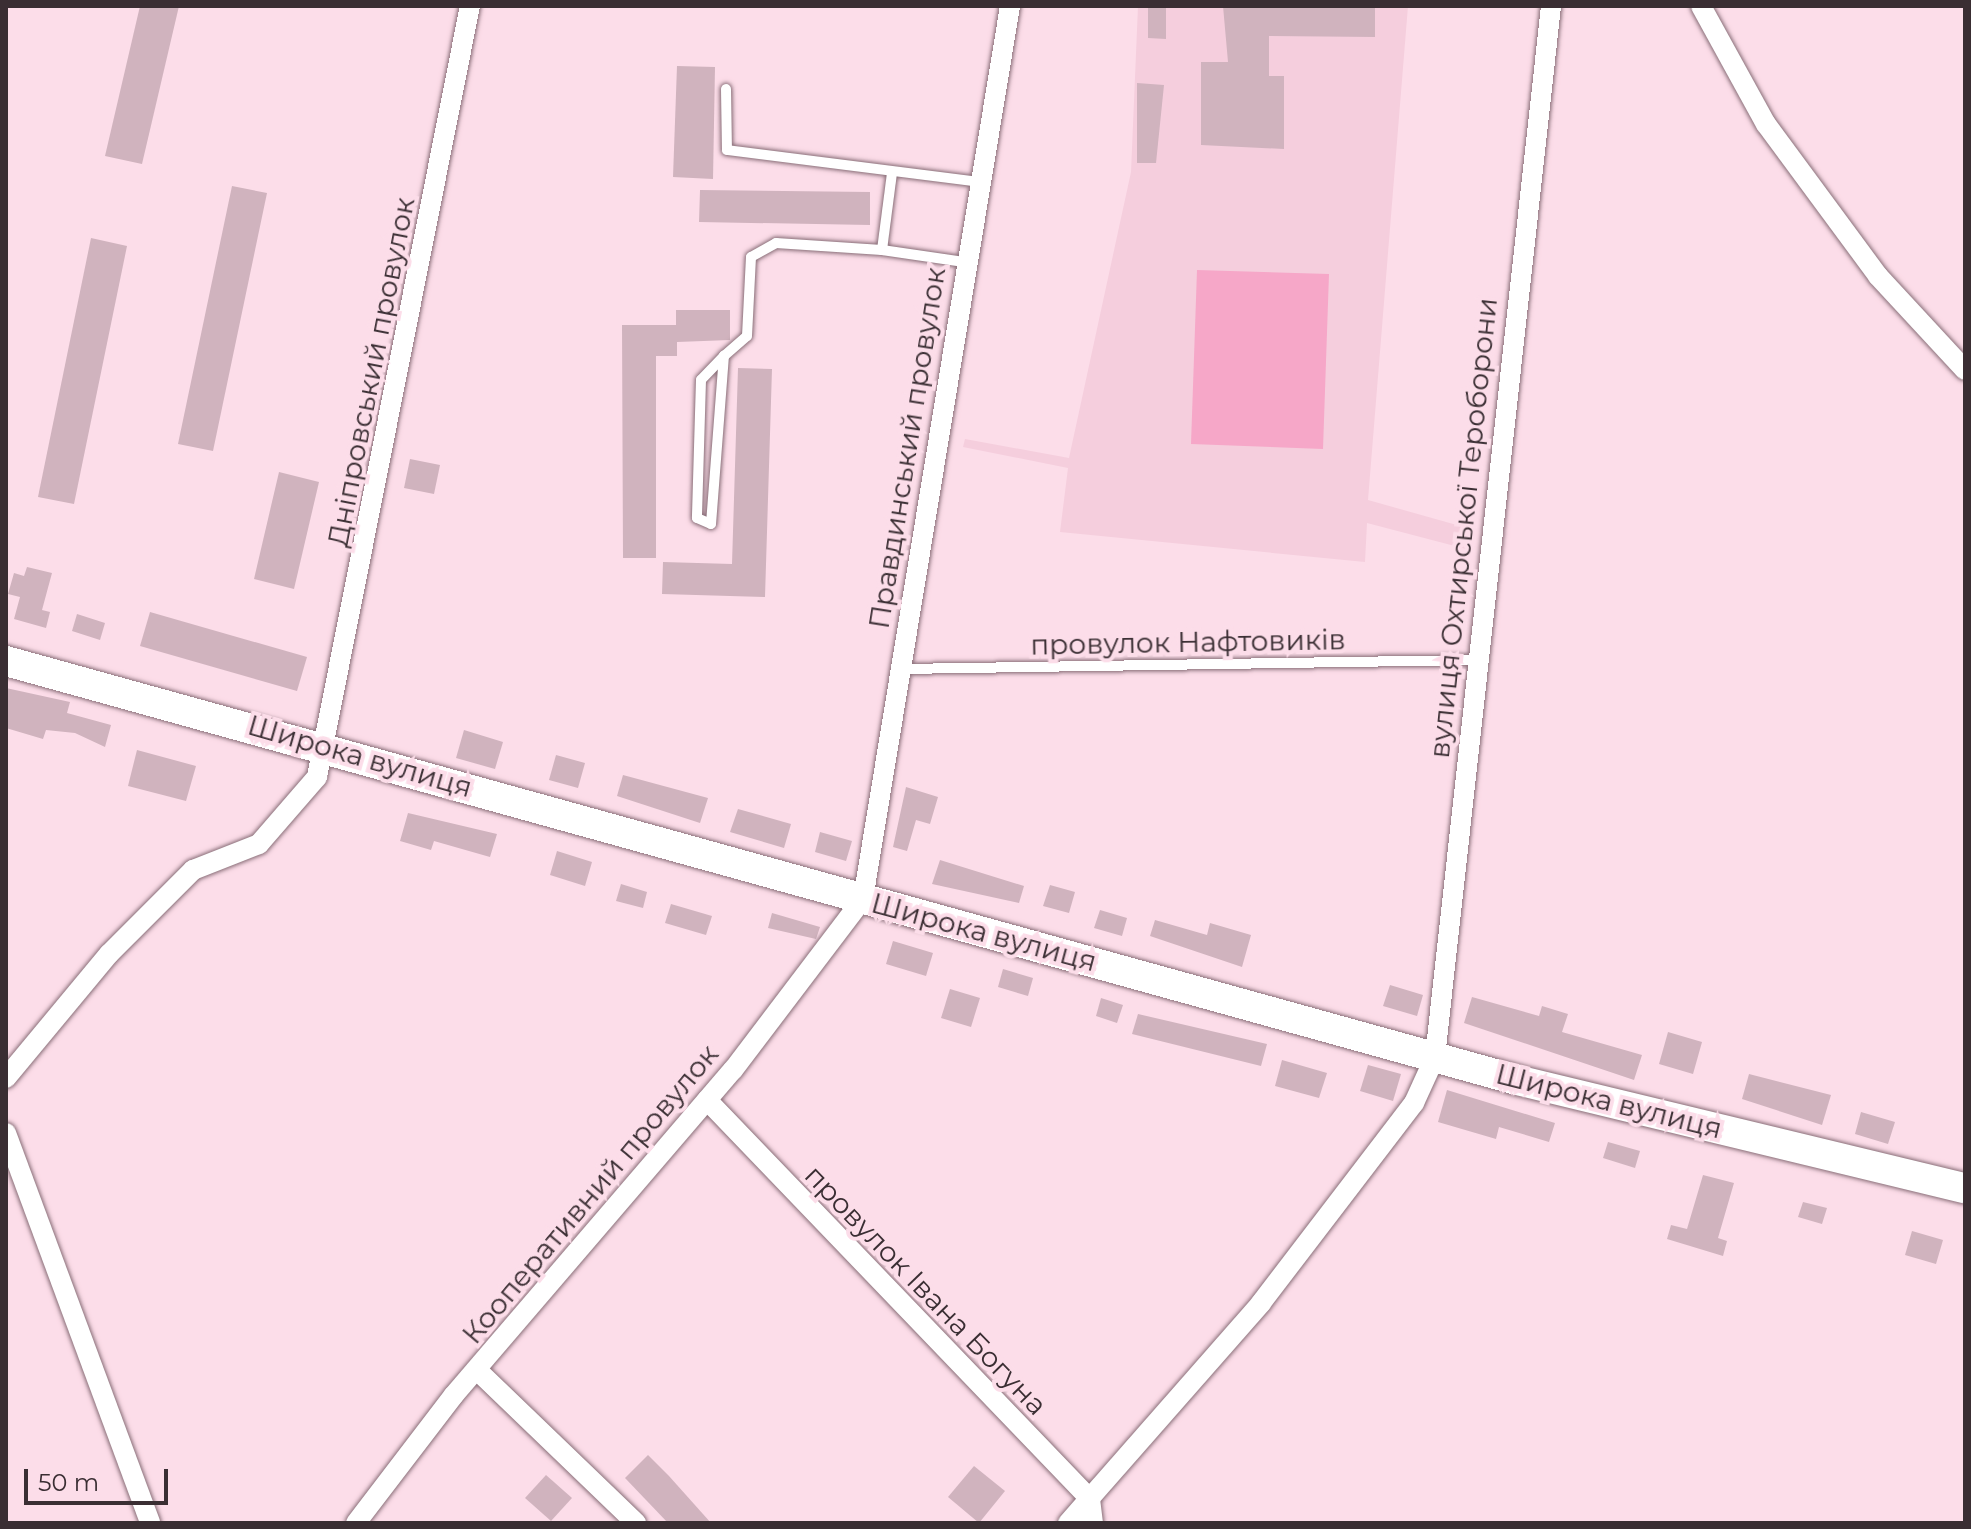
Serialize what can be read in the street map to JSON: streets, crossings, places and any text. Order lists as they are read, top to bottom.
{
  "streets": {
    "street": [
      "Дніпровський провулок",
      "Правдинський провулок",
      "вулиця Охтирської Тероборони",
      "Широка вулиця",
      "Кооперативний провулок",
      "провулок Івана Богуна"
    ],
    "lane": ["провулок Нафтовиків"]
  },
  "crossings": [
    ["Дніпровський провулок", "Широка вулиця"],
    ["Правдинський провулок", "провулок Нафтовиків"],
    ["Правдинський провулок", "Широка вулиця"],
    ["Правдинський провулок", "Кооперативний провулок"],
    ["вулиця Охтирської Тероборони", "провулок Нафтовиків"],
    ["вулиця Охтирської Тероборони", "Широка вулиця"],
    ["вулиця Охтирської Тероборони", "провулок Івана Богуна"],
    ["Широка вулиця", "Кооперативний провулок"],
    ["Кооперативний провулок", "провулок Івана Богуна"]
  ],
  "scale_bar": "50 m"
}
